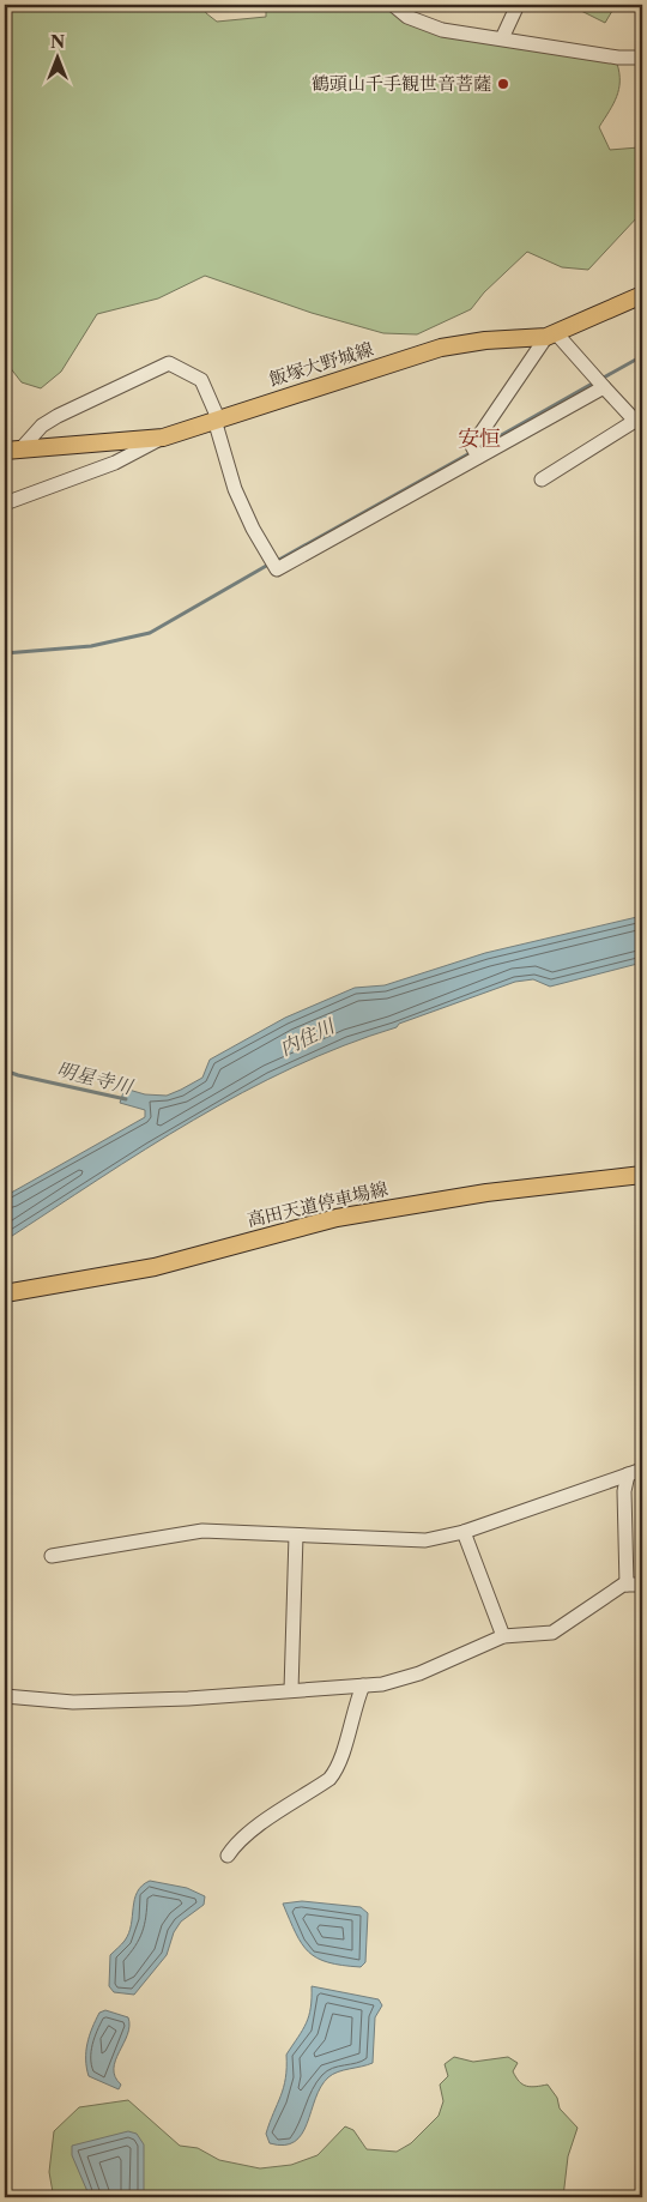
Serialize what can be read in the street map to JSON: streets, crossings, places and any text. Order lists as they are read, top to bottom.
{
  "streets": {
    "main road": ["飯塚大野城線", "高田天道停車場線"]
  },
  "districts": ["安恒"],
  "water": ["内住川", "明星寺川"],
  "places": ["鶴頭山千手観世音菩薩"],
  "north": "top"
}
